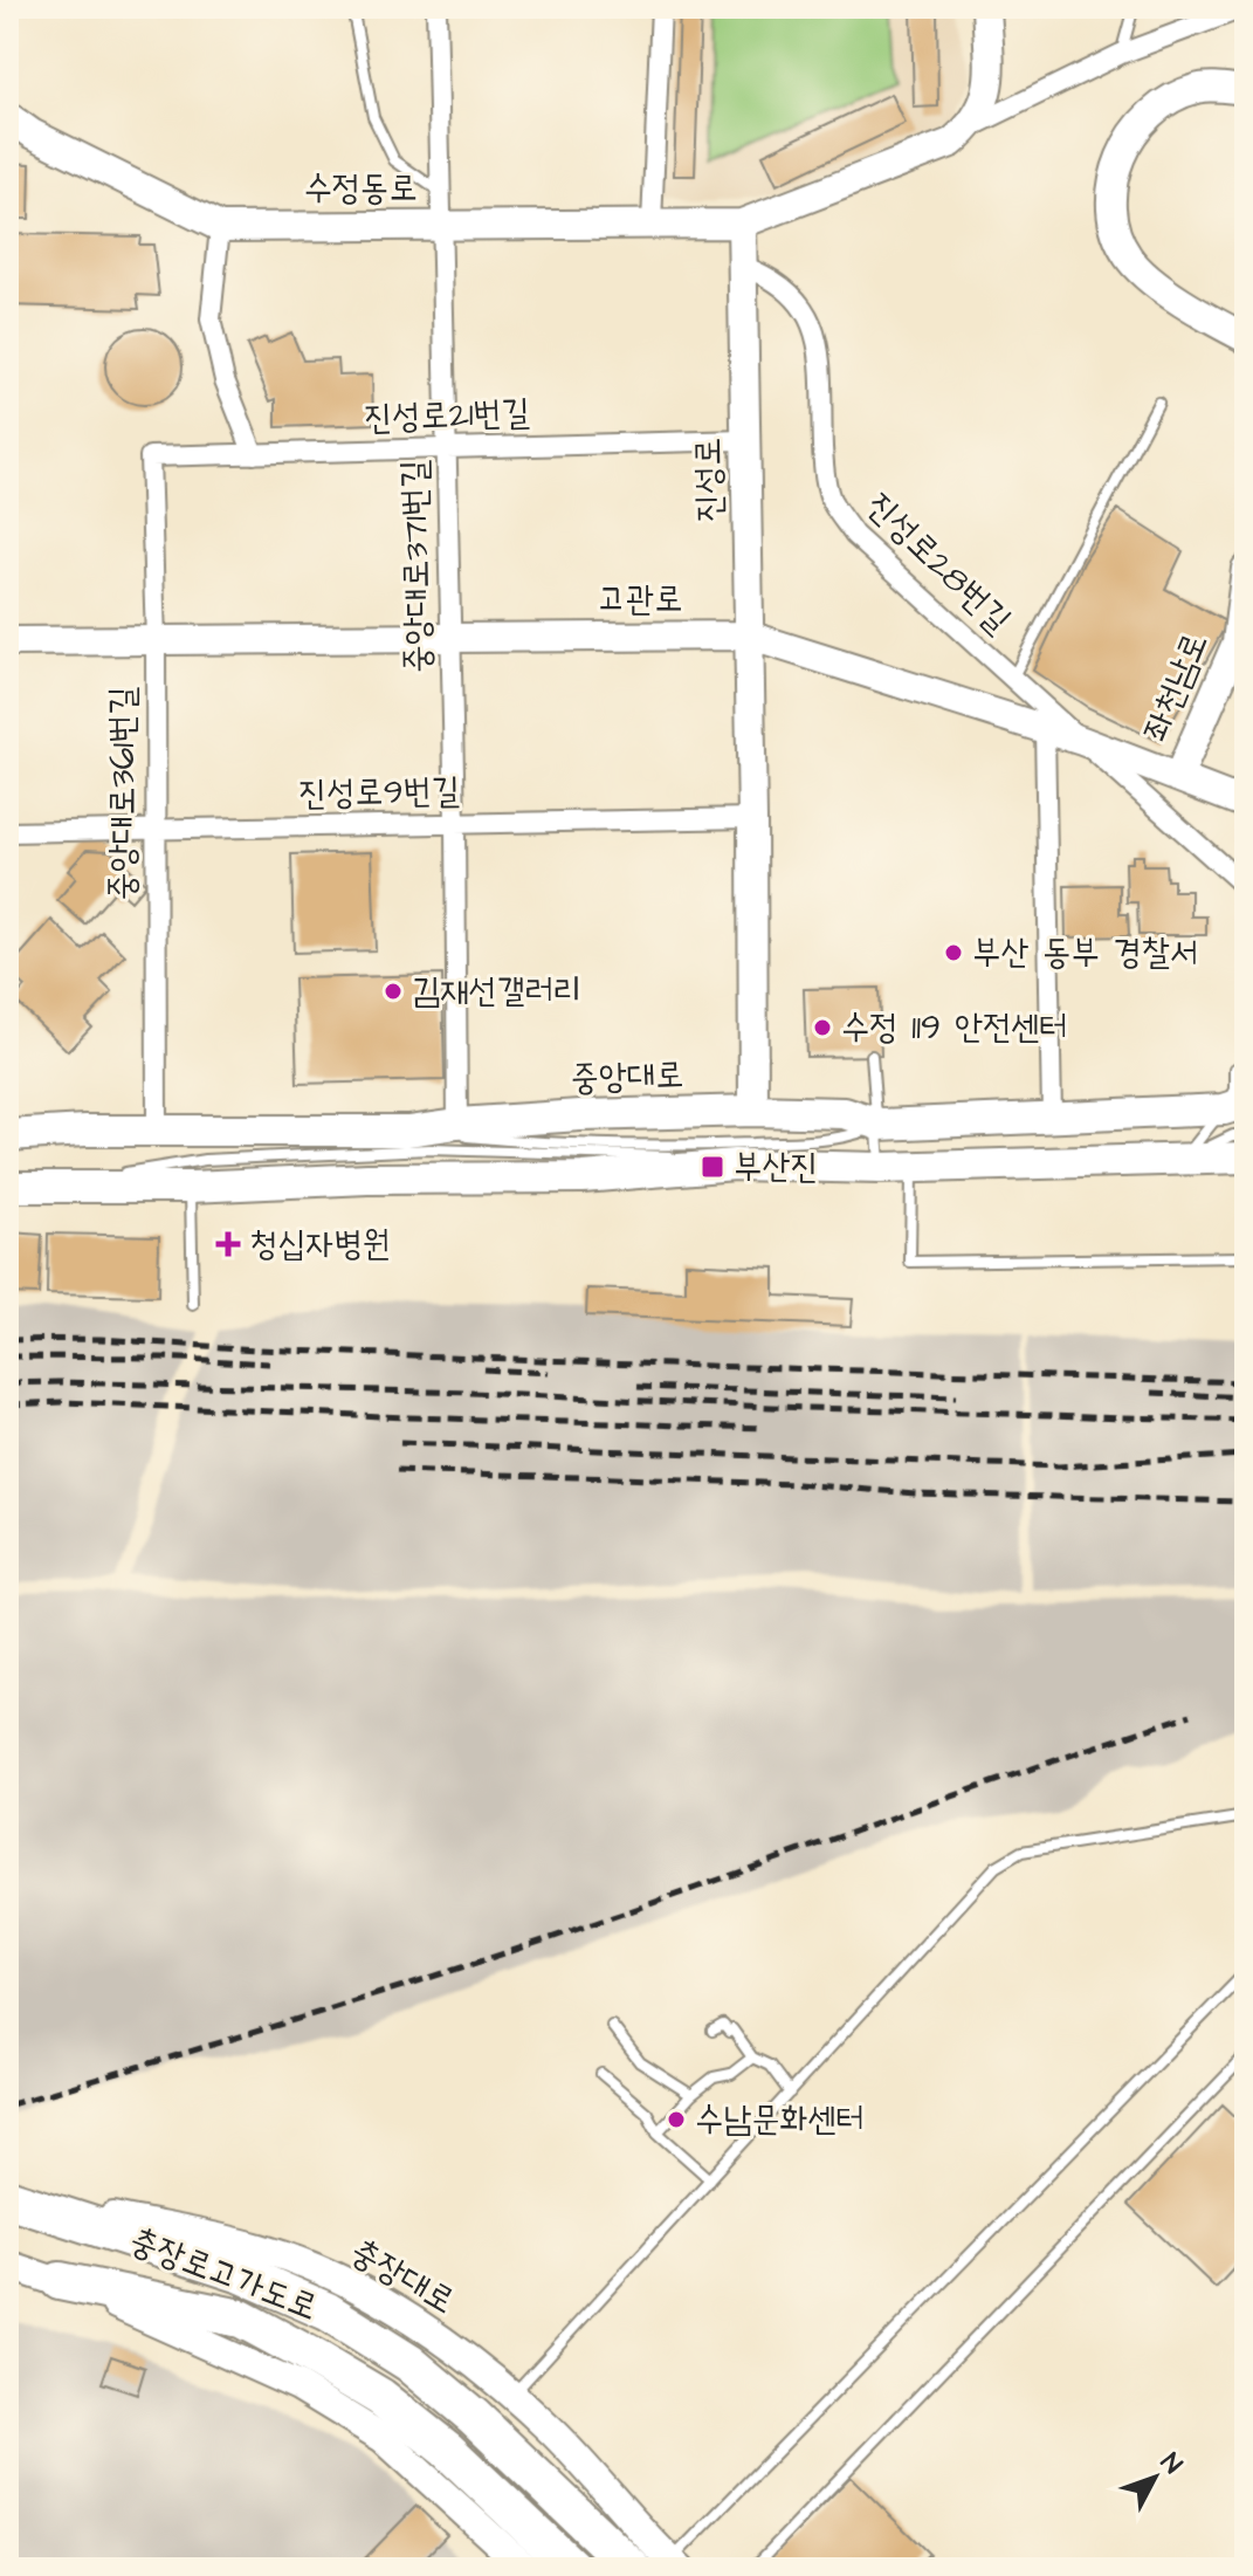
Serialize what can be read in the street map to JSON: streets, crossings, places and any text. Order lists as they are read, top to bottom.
{
  "streets": {
    "highway": ["충장로고가도로"],
    "main road": [
      "수정동로",
      "진성로",
      "고관로",
      "좌천남로",
      "중앙대로",
      "충장대로"
    ],
    "street": [
      "진성로21번길",
      "진성로28번길",
      "중앙대로371번길",
      "진성로9번길",
      "중앙대로361번길"
    ]
  },
  "crossings": [
    ["수정동로", "진성로"],
    ["수정동로", "중앙대로371번길"],
    ["진성로21번길", "진성로"],
    ["진성로21번길", "중앙대로371번길"],
    ["진성로21번길", "중앙대로361번길"],
    ["진성로", "진성로28번길"],
    ["진성로", "고관로"],
    ["진성로", "진성로9번길"],
    ["진성로", "중앙대로"],
    ["진성로28번길", "고관로"],
    ["중앙대로371번길", "고관로"],
    ["중앙대로371번길", "진성로9번길"],
    ["중앙대로371번길", "중앙대로"],
    ["고관로", "좌천남로"],
    ["고관로", "중앙대로361번길"],
    ["진성로9번길", "중앙대로361번길"],
    ["중앙대로361번길", "중앙대로"],
    ["충장로고가도로", "충장대로"]
  ],
  "places": {
    "other": [
      "부산 동부 경찰서",
      "김재선갤러리",
      "수정 119 안전센터",
      "수남문화센터"
    ],
    "transit": ["부산진"],
    "health": ["청십자병원"]
  },
  "north": "top right"
}
